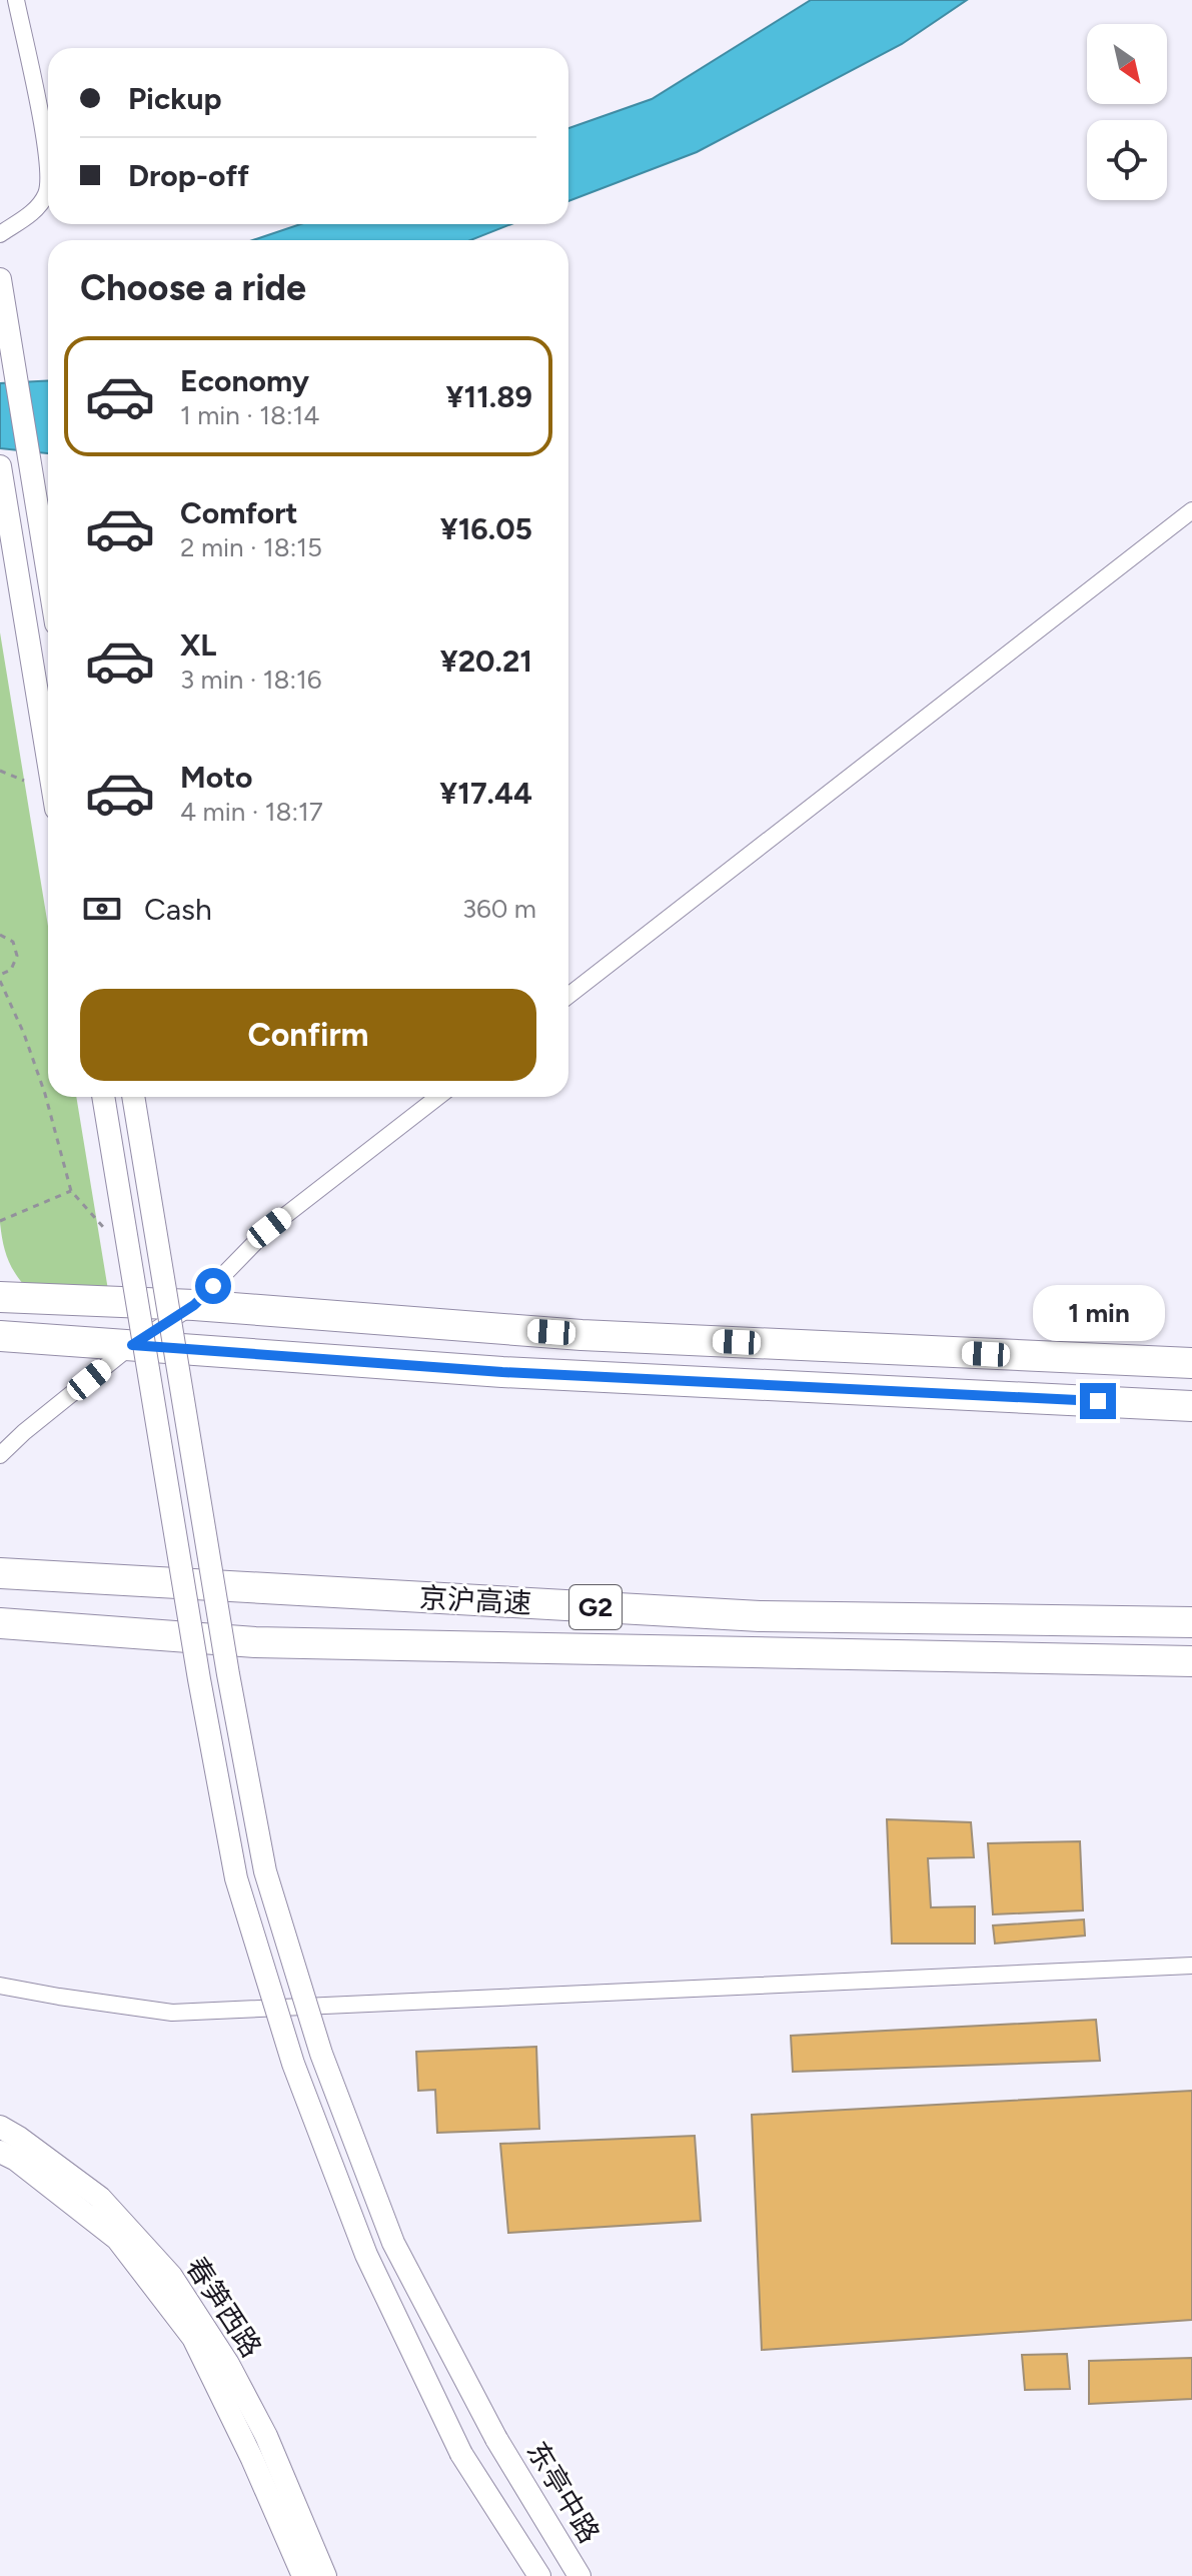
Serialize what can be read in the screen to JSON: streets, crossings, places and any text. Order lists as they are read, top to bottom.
{
  "streets": {
    "highway": ["京沪高速", "G2"],
    "main road": ["春笋西路", "东亭中路"]
  },
  "north": "bottom right",
  "page": {
    "banner": ["Pickup", "Drop-off"],
    "heading": "Choose a ride",
    "list": [
      {
        "name": "Economy",
        "note": "1 min · 18:14",
        "value": "¥11.89"
      },
      {
        "name": "Comfort",
        "note": "2 min · 18:15",
        "value": "¥16.05"
      },
      {
        "name": "XL",
        "note": "3 min · 18:16",
        "value": "¥20.21"
      },
      {
        "name": "Moto",
        "note": "4 min · 18:17",
        "value": "¥17.44"
      }
    ],
    "pay": ["Cash", "360 m"],
    "buttons": "Confirm",
    "bubble": "1 min"
  }
}
